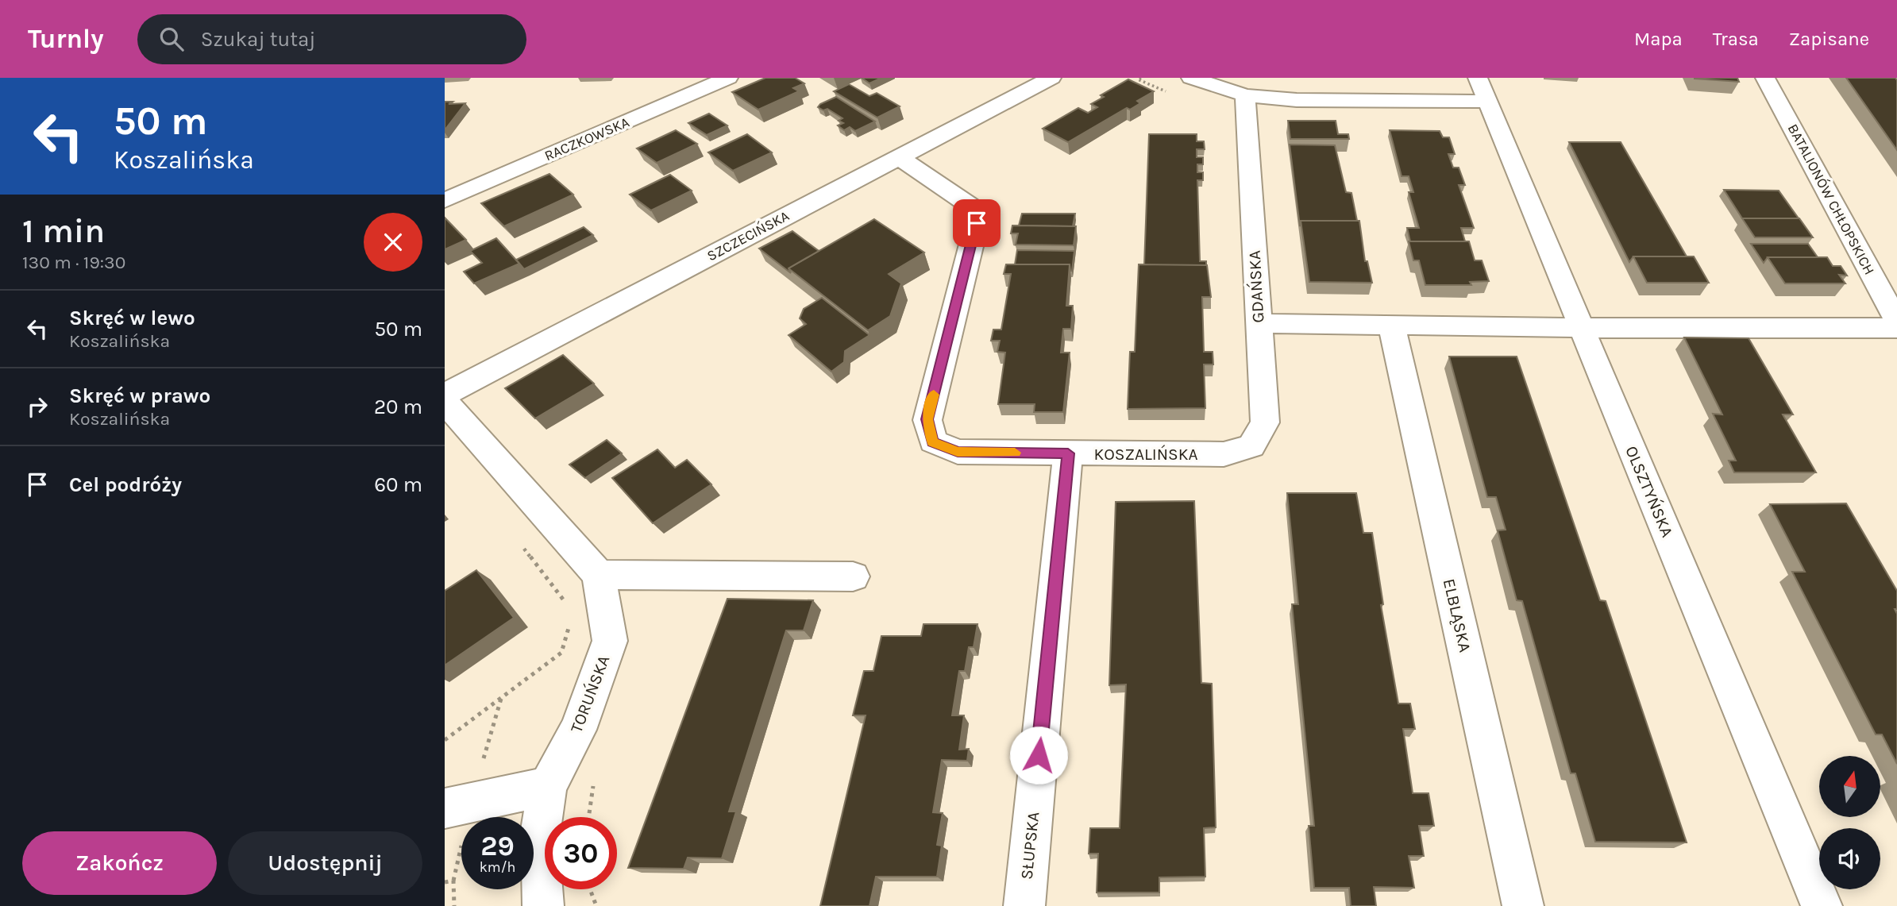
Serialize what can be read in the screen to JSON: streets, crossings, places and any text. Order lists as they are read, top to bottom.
{
  "streets": {
    "street": [
      "RACZKOWSKA",
      "BATALIONÓW CHŁOPSKICH",
      "SZCZECIŃSKA",
      "GDAŃSKA",
      "KOSZALIŃSKA",
      "OLSZTYŃSKA",
      "ELBLĄSKA",
      "TORUŃSKA",
      "SŁUPSKA"
    ]
  },
  "crossings": [
    ["SZCZECIŃSKA", "KOSZALIŃSKA"],
    ["GDAŃSKA", "KOSZALIŃSKA"],
    ["KOSZALIŃSKA", "SŁUPSKA"]
  ],
  "north": "top",
  "page": {
    "header": "Turnly",
    "search": "Szukaj tutaj",
    "nav": ["Mapa", "Trasa", "Zapisane"],
    "turn": ["50 m", "Koszalińska"],
    "heading": ["1 min", "130 m · 19:30"],
    "list": [
      {
        "name": "Skręć w lewo",
        "note": "Koszalińska",
        "value": "50 m"
      },
      {
        "name": "Skręć w prawo",
        "note": "Koszalińska",
        "value": "20 m"
      },
      {
        "name": "Cel podróży",
        "value": "60 m"
      }
    ],
    "speed": "29 km/h",
    "limit": "30",
    "buttons": ["Zakończ", "Udostępnij"]
  }
}
